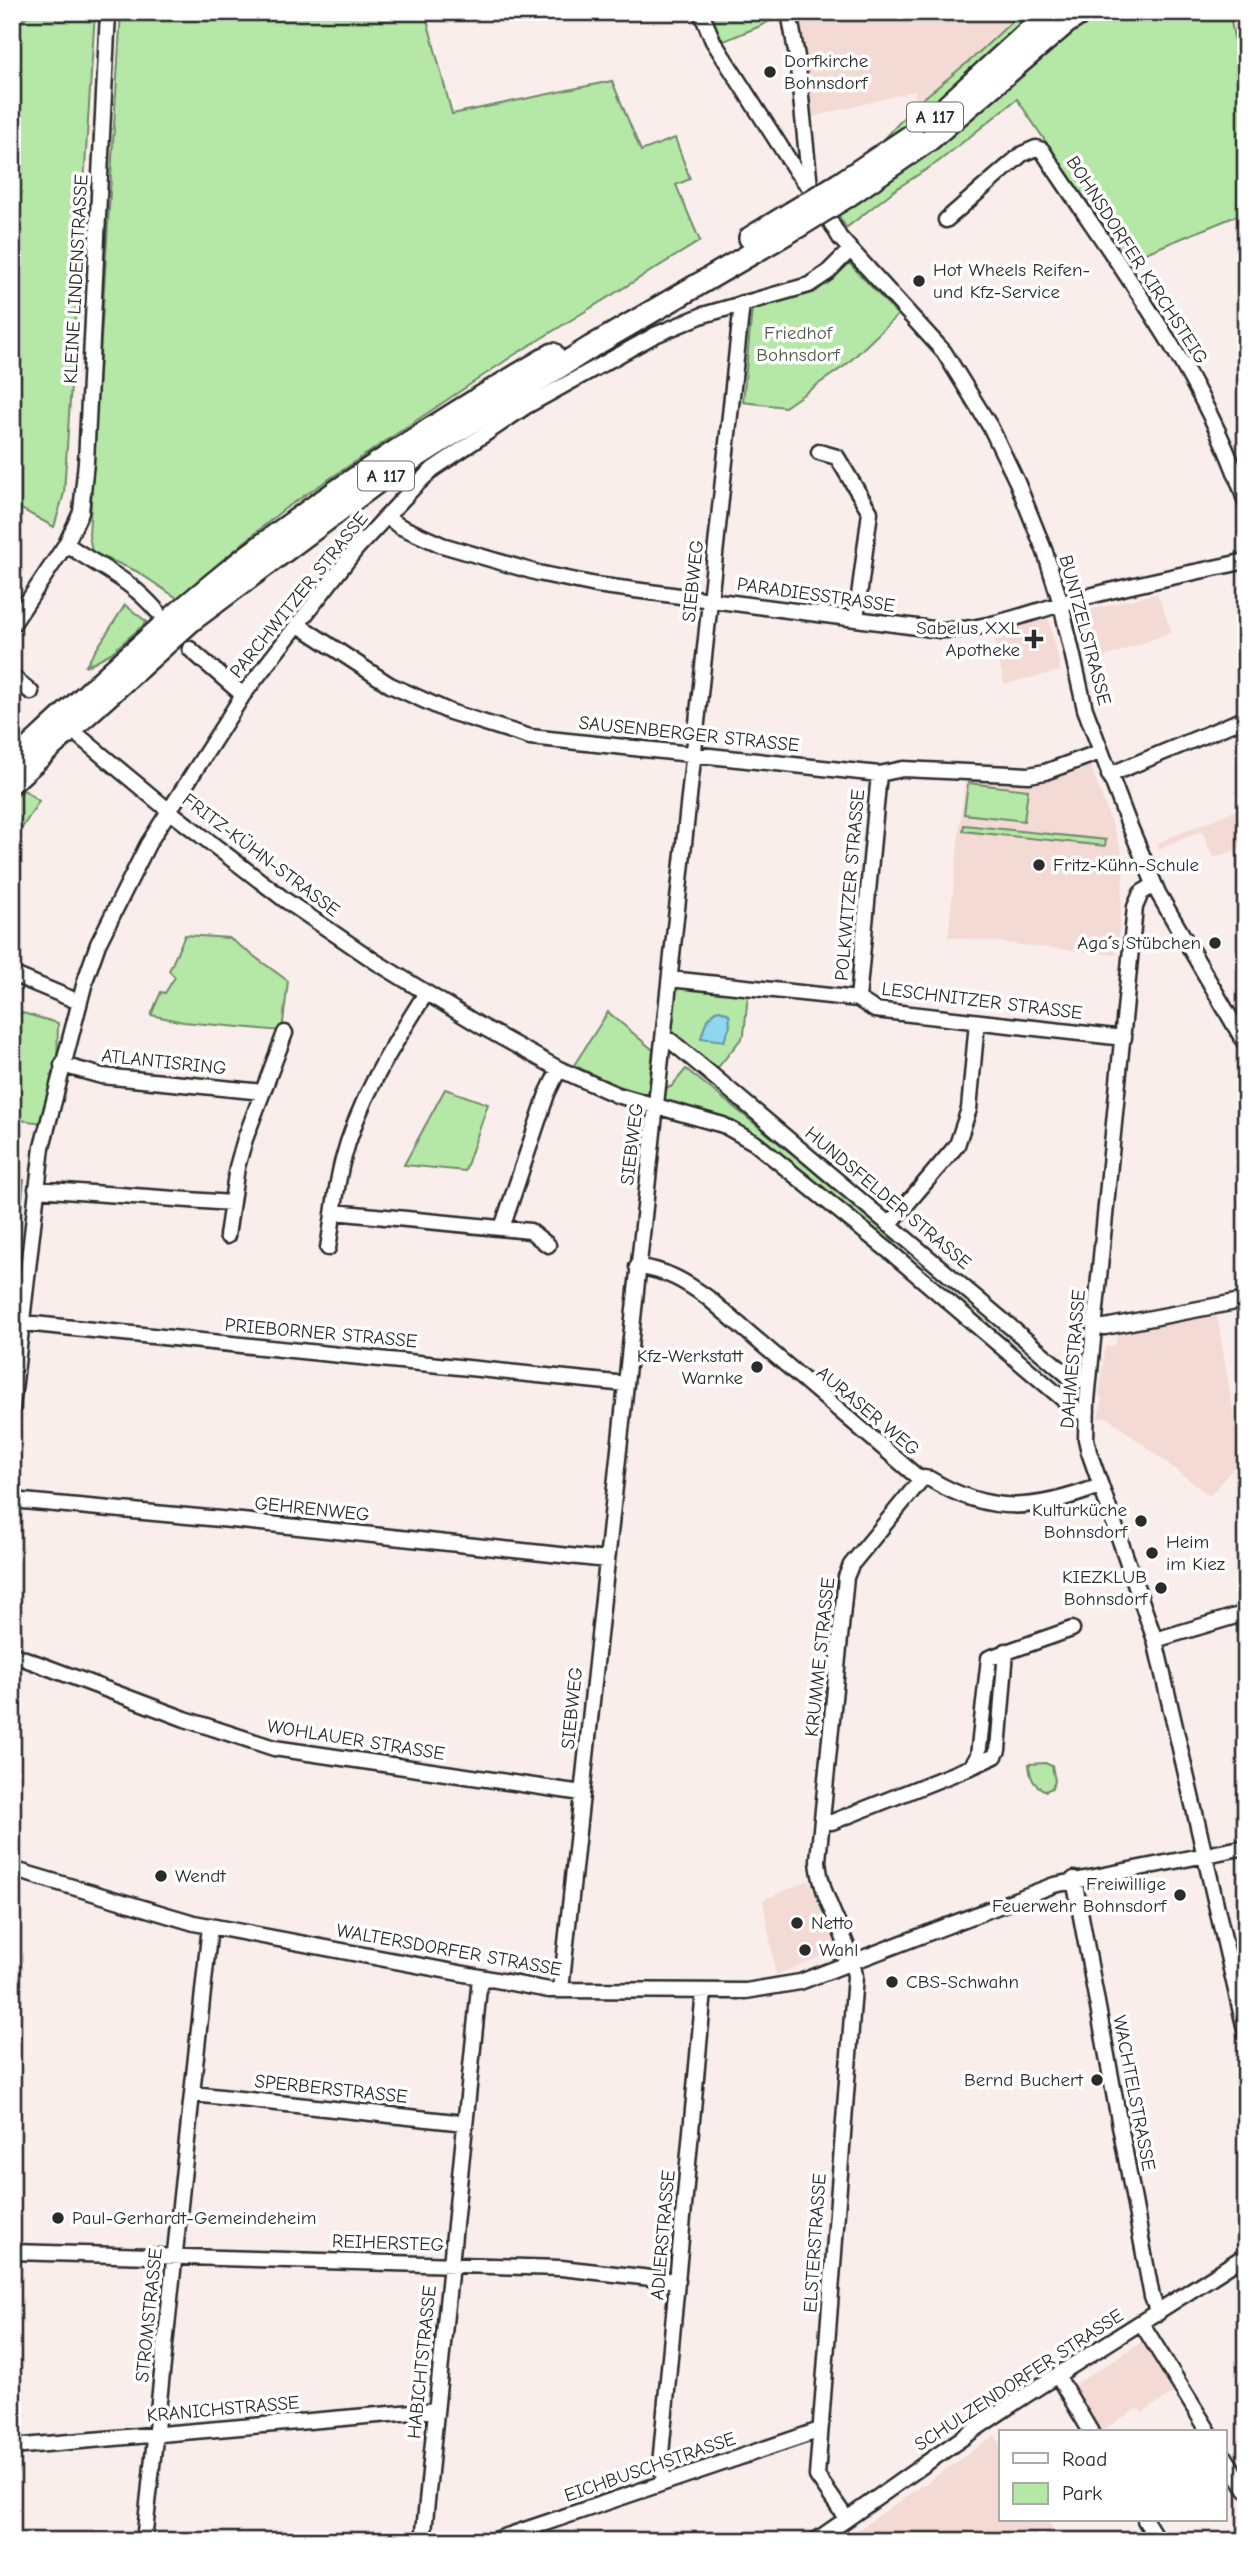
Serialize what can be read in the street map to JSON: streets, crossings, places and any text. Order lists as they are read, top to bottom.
{
  "streets": {
    "highway": ["A 117"],
    "street": [
      "BOHNSDORFER KIRCHSTEIG",
      "KLEINE LINDENSTRASSE",
      "SIEBWEG",
      "PARCHWITZER STRASSE",
      "PARADIESSTRASSE",
      "BUNTZELSTRASSE",
      "SAUSENBERGER STRASSE",
      "FRITZ-KÜHN-STRASSE",
      "POLKWITZER STRASSE",
      "LESCHNITZER STRASSE",
      "ATLANTISRING",
      "HUNDSFELDER STRASSE",
      "PRIEBORNER STRASSE",
      "DAHMESTRASSE",
      "AURASER WEG",
      "GEHRENWEG",
      "KRUMME STRASSE",
      "WOHLAUER STRASSE",
      "WALTERSDORFER STRASSE",
      "SPERBERSTRASSE",
      "WACHTELSTRASSE",
      "ADLERSTRASSE",
      "REIHERSTEG",
      "ELSTERSTRASSE",
      "STROMSTRASSE",
      "HABICHTSTRASSE",
      "SCHULZENDORFER STRASSE",
      "KRANICHSTRASSE",
      "EICHBUSCHSTRASSE"
    ]
  },
  "crossings": [
    ["SIEBWEG", "PARCHWITZER STRASSE"],
    ["SIEBWEG", "PARADIESSTRASSE"],
    ["SIEBWEG", "SAUSENBERGER STRASSE"],
    ["SIEBWEG", "FRITZ-KÜHN-STRASSE"],
    ["SIEBWEG", "LESCHNITZER STRASSE"],
    ["SIEBWEG", "HUNDSFELDER STRASSE"],
    ["SIEBWEG", "PRIEBORNER STRASSE"],
    ["SIEBWEG", "AURASER WEG"],
    ["SIEBWEG", "GEHRENWEG"],
    ["SIEBWEG", "WOHLAUER STRASSE"],
    ["SIEBWEG", "WALTERSDORFER STRASSE"],
    ["PARCHWITZER STRASSE", "PARADIESSTRASSE"],
    ["PARCHWITZER STRASSE", "BUNTZELSTRASSE"],
    ["PARCHWITZER STRASSE", "SAUSENBERGER STRASSE"],
    ["PARCHWITZER STRASSE", "FRITZ-KÜHN-STRASSE"],
    ["PARCHWITZER STRASSE", "ATLANTISRING"],
    ["PARCHWITZER STRASSE", "PRIEBORNER STRASSE"],
    ["PARADIESSTRASSE", "BUNTZELSTRASSE"],
    ["BUNTZELSTRASSE", "SAUSENBERGER STRASSE"],
    ["BUNTZELSTRASSE", "DAHMESTRASSE"],
    ["SAUSENBERGER STRASSE", "POLKWITZER STRASSE"],
    ["FRITZ-KÜHN-STRASSE", "HUNDSFELDER STRASSE"],
    ["POLKWITZER STRASSE", "LESCHNITZER STRASSE"],
    ["LESCHNITZER STRASSE", "DAHMESTRASSE"],
    ["HUNDSFELDER STRASSE", "DAHMESTRASSE"],
    ["DAHMESTRASSE", "AURASER WEG"],
    ["DAHMESTRASSE", "WALTERSDORFER STRASSE"],
    ["AURASER WEG", "KRUMME STRASSE"],
    ["KRUMME STRASSE", "WALTERSDORFER STRASSE"],
    ["KRUMME STRASSE", "ELSTERSTRASSE"],
    ["WALTERSDORFER STRASSE", "WACHTELSTRASSE"],
    ["WALTERSDORFER STRASSE", "ADLERSTRASSE"],
    ["WALTERSDORFER STRASSE", "ELSTERSTRASSE"],
    ["WALTERSDORFER STRASSE", "STROMSTRASSE"],
    ["WALTERSDORFER STRASSE", "HABICHTSTRASSE"],
    ["SPERBERSTRASSE", "STROMSTRASSE"],
    ["SPERBERSTRASSE", "HABICHTSTRASSE"],
    ["WACHTELSTRASSE", "SCHULZENDORFER STRASSE"],
    ["ADLERSTRASSE", "REIHERSTEG"],
    ["ADLERSTRASSE", "EICHBUSCHSTRASSE"],
    ["REIHERSTEG", "STROMSTRASSE"],
    ["REIHERSTEG", "HABICHTSTRASSE"],
    ["ELSTERSTRASSE", "SCHULZENDORFER STRASSE"],
    ["ELSTERSTRASSE", "EICHBUSCHSTRASSE"],
    ["STROMSTRASSE", "KRANICHSTRASSE"],
    ["HABICHTSTRASSE", "KRANICHSTRASSE"]
  ],
  "parks": ["Friedhof Bohnsdorf"],
  "places": {
    "other": [
      "Dorfkirche Bohnsdorf",
      "Hot Wheels Reifen- und Kfz-Service",
      "Fritz-Kühn-Schule",
      "Aga´s Stübchen",
      "Kfz-Werkstatt Warnke",
      "Kulturküche Bohnsdorf",
      "Heim im Kiez",
      "KIEZKLUB Bohnsdorf",
      "Wendt",
      "Freiwillige Feuerwehr Bohnsdorf",
      "Netto",
      "Wahl",
      "CBS-Schwahn",
      "Bernd Buchert",
      "Paul-Gerhardt-Gemeindeheim"
    ],
    "health": ["Sabelus XXL Apotheke"]
  },
  "legend": ["Road", "Park"]
}
